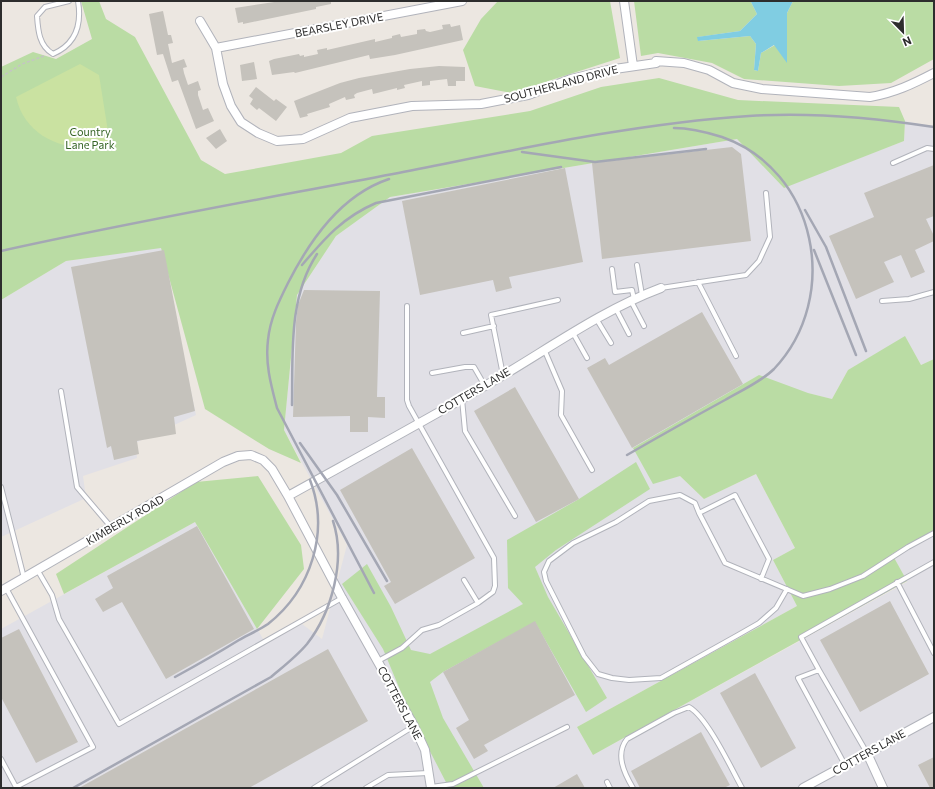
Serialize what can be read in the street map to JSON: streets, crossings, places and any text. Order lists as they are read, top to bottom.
{
  "streets": {
    "street": [
      "BEARSLEY DRIVE",
      "SOUTHERLAND DRIVE",
      "COTTERS LANE",
      "KIMBERLY ROAD"
    ]
  },
  "crossings": [
    ["BEARSLEY DRIVE", "SOUTHERLAND DRIVE"],
    ["COTTERS LANE", "KIMBERLY ROAD"]
  ],
  "parks": ["Country Lane Park"],
  "north": "bottom right"
}
